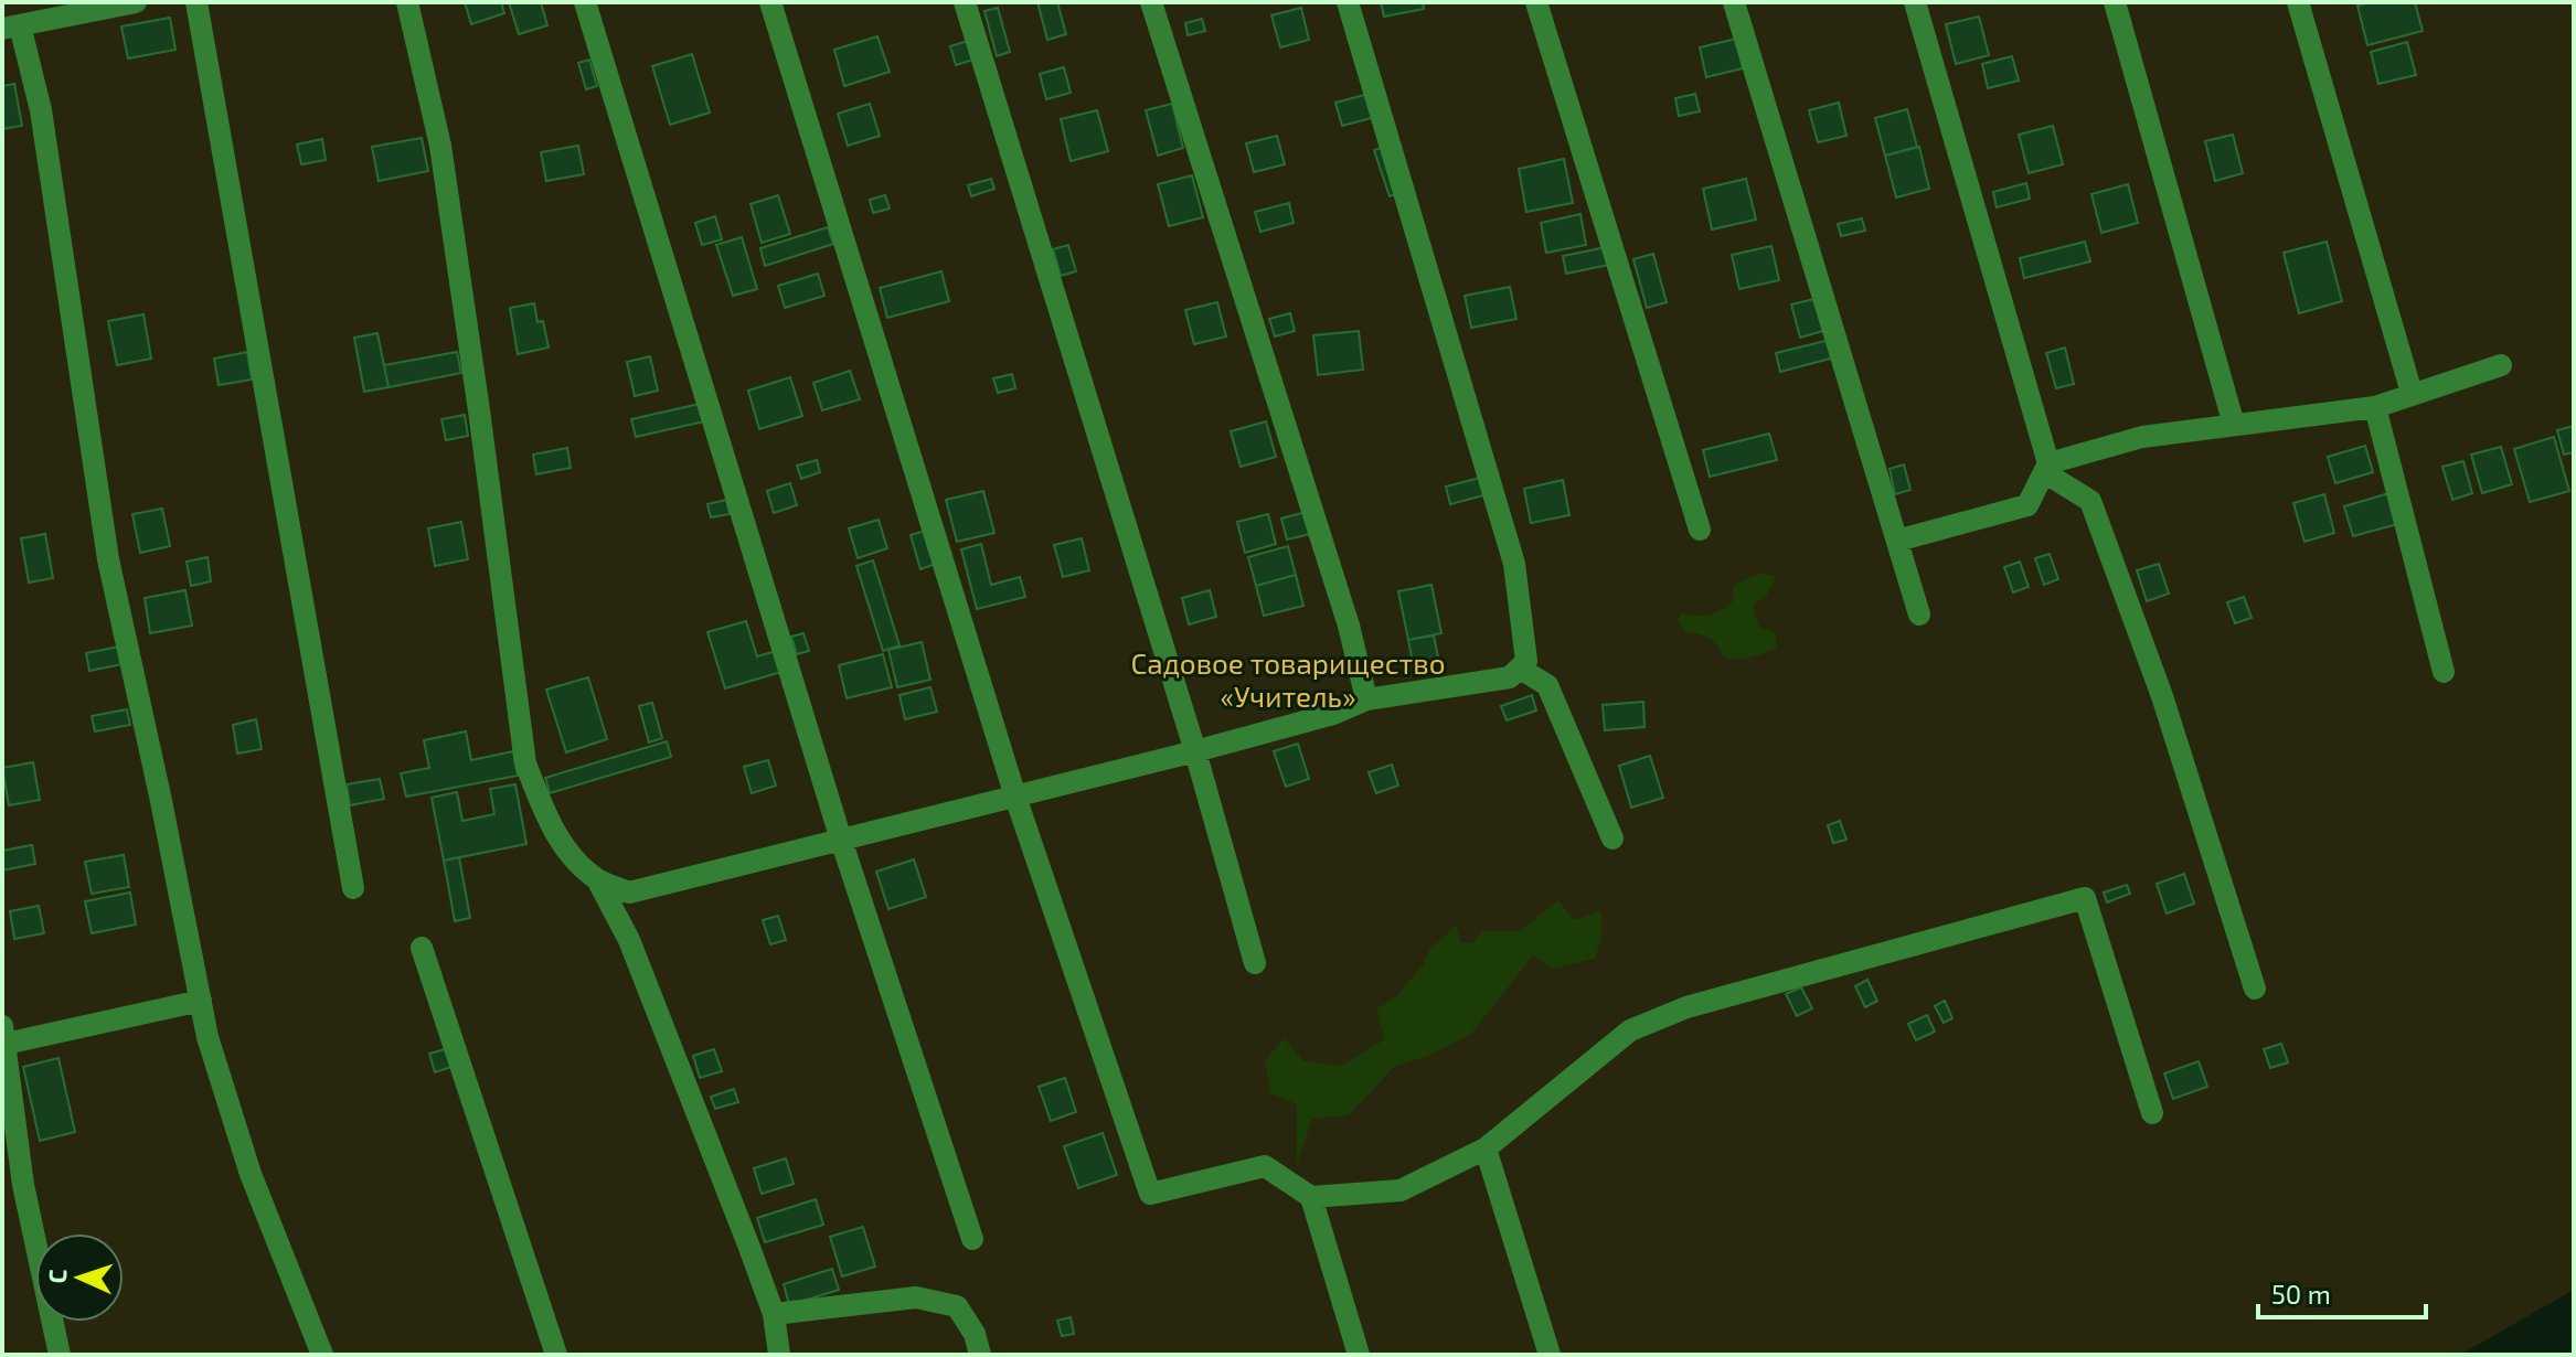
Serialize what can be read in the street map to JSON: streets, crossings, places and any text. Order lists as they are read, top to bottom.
{
  "parks": ["Садовое товарищество «Учитель»"],
  "scale_bar": "50 m",
  "north": "left"
}
